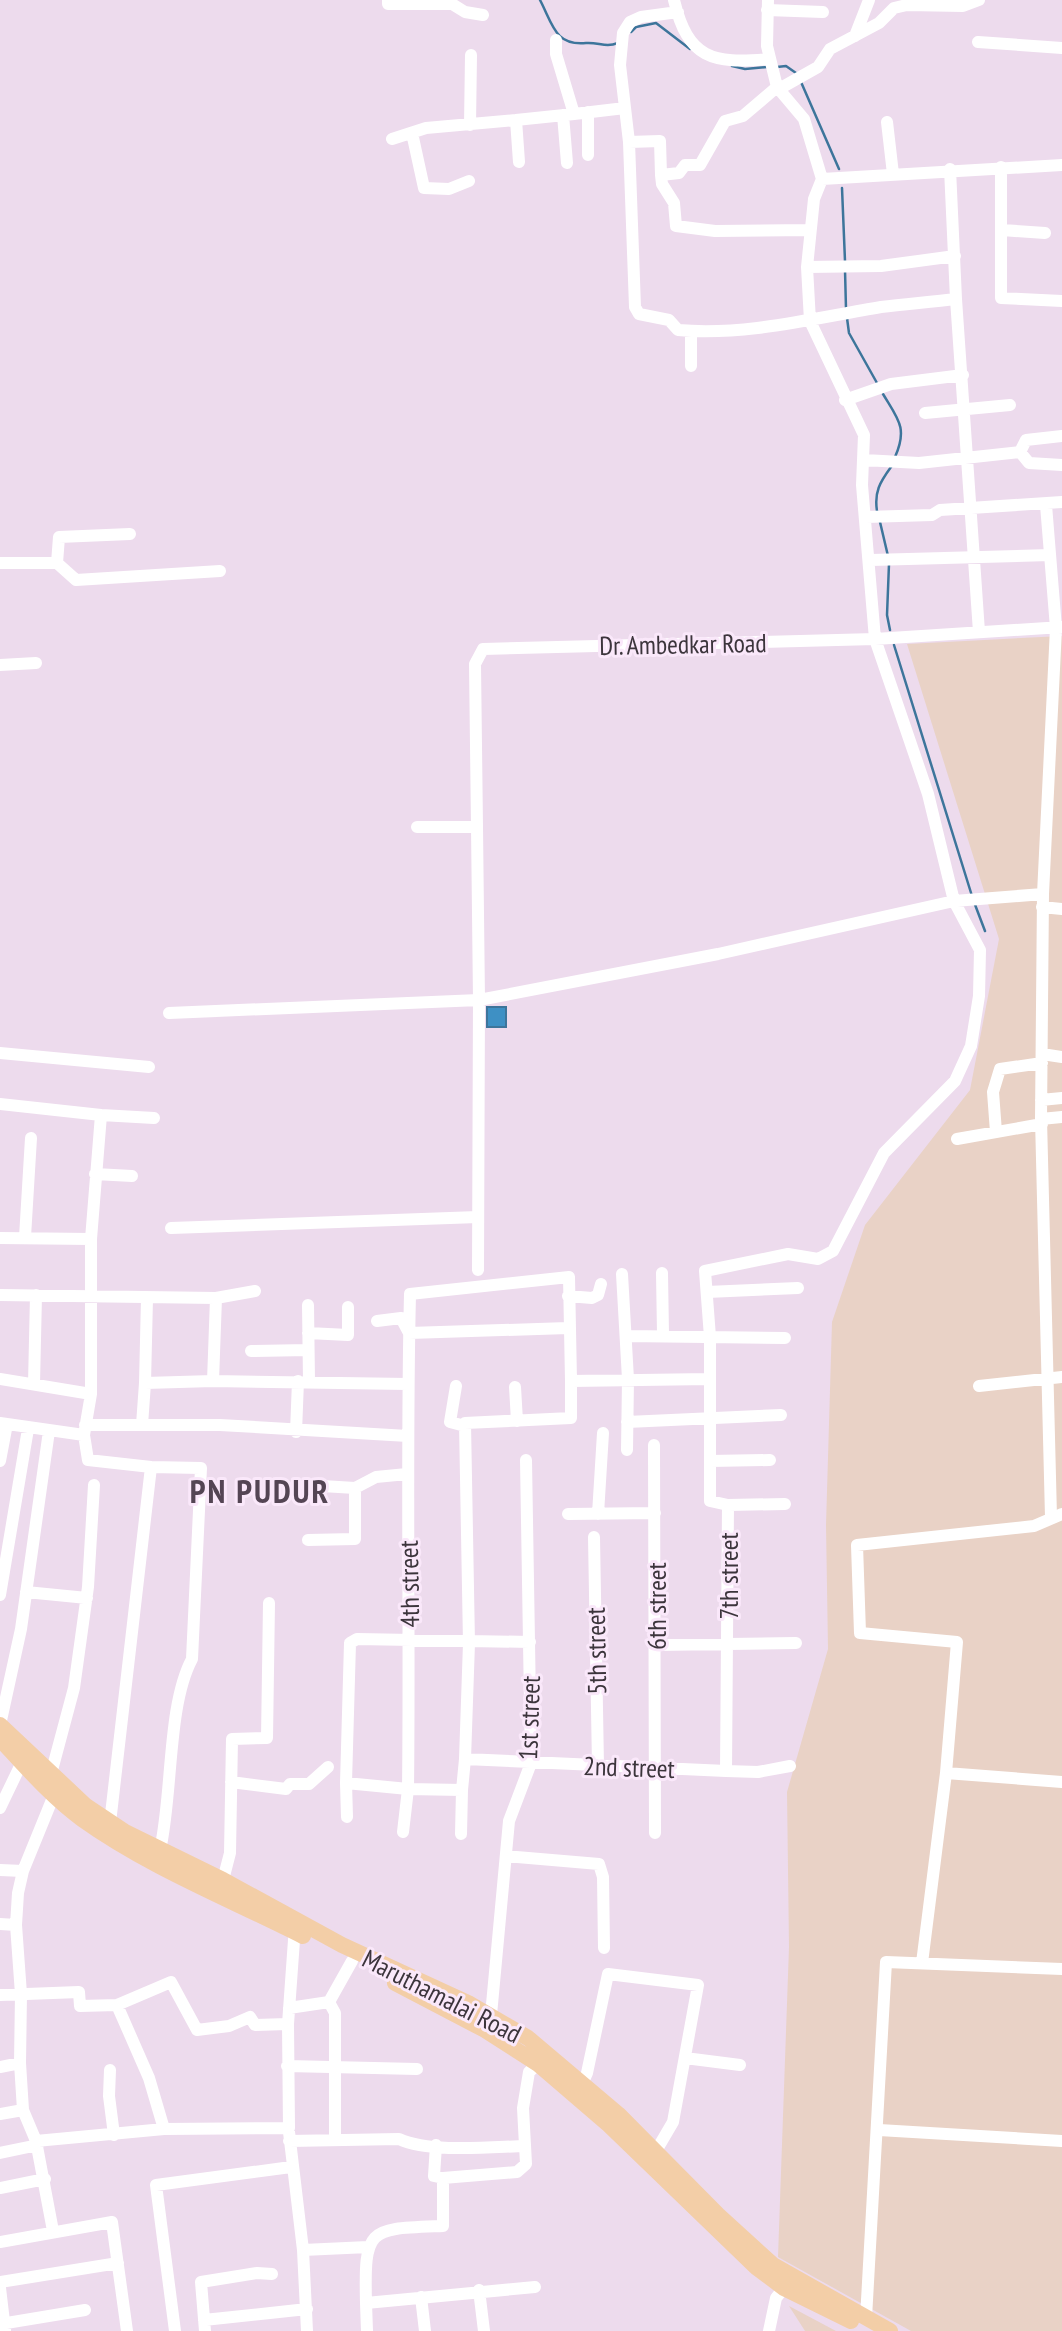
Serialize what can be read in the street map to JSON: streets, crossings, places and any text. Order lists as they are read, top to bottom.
{
  "streets": {
    "main road": ["Maruthamalai Road"],
    "street": [
      "Dr. Ambedkar Road",
      "7th street",
      "4th street",
      "6th street",
      "5th street",
      "1st street",
      "2nd street"
    ]
  },
  "crossings": [
    ["7th street", "2nd street"],
    ["6th street", "2nd street"],
    ["5th street", "2nd street"],
    ["1st street", "2nd street"],
    ["1st street", "Maruthamalai Road"]
  ],
  "districts": ["PN PUDUR"]
}
